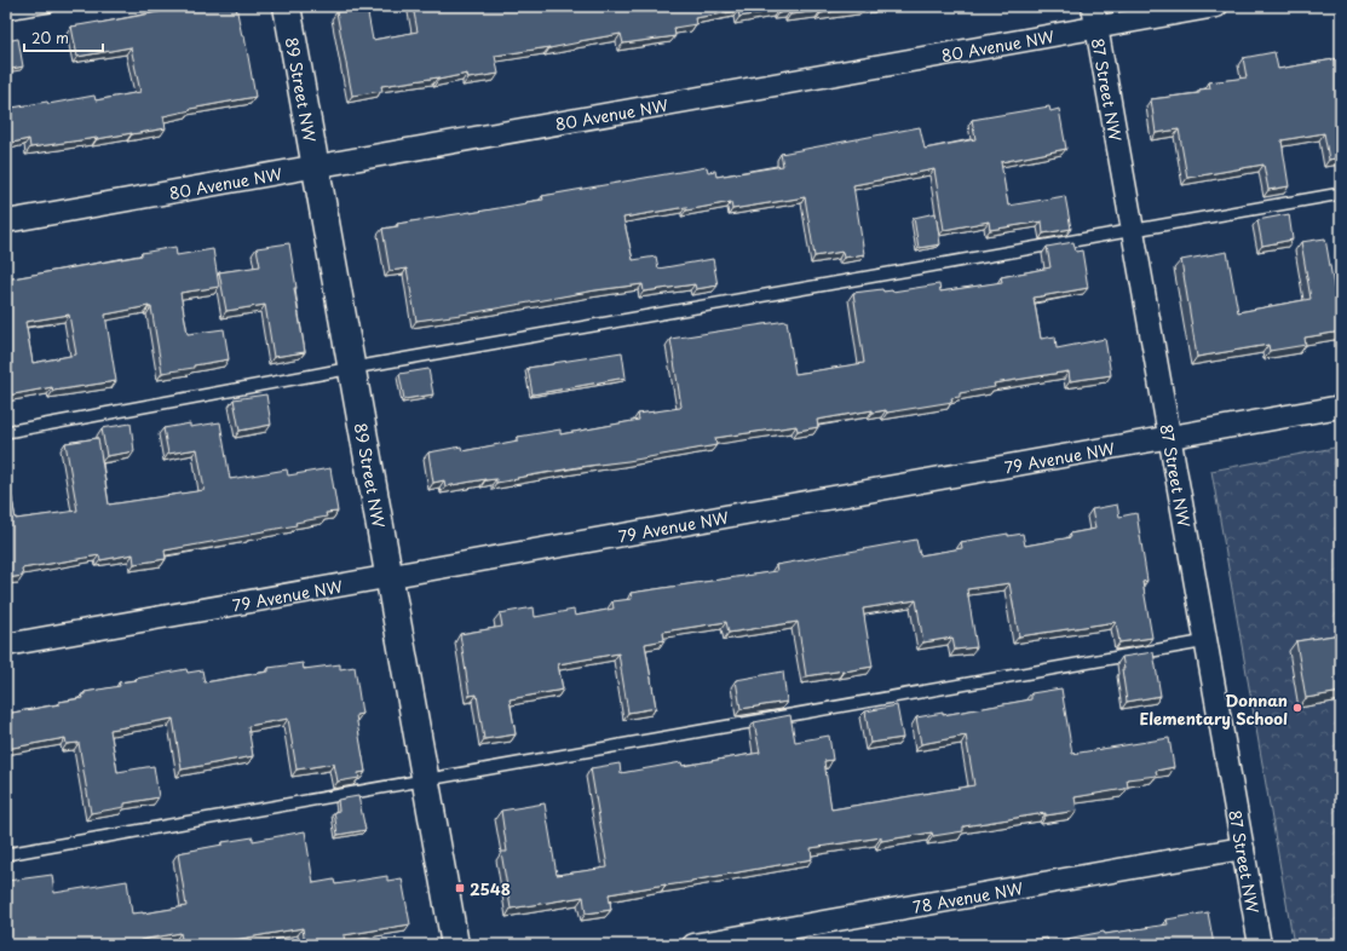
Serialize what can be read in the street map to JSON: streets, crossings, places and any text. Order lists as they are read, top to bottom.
{
  "streets": {
    "street": [
      "80 Avenue NW",
      "89 Street NW",
      "87 Street NW",
      "79 Avenue NW",
      "78 Avenue NW"
    ]
  },
  "crossings": [
    ["80 Avenue NW", "89 Street NW"],
    ["80 Avenue NW", "87 Street NW"],
    ["89 Street NW", "79 Avenue NW"],
    ["87 Street NW", "79 Avenue NW"],
    ["87 Street NW", "78 Avenue NW"]
  ],
  "places": {
    "other": ["Donnan Elementary School"],
    "transit": ["2548"]
  },
  "scale_bar": "20 m"
}
